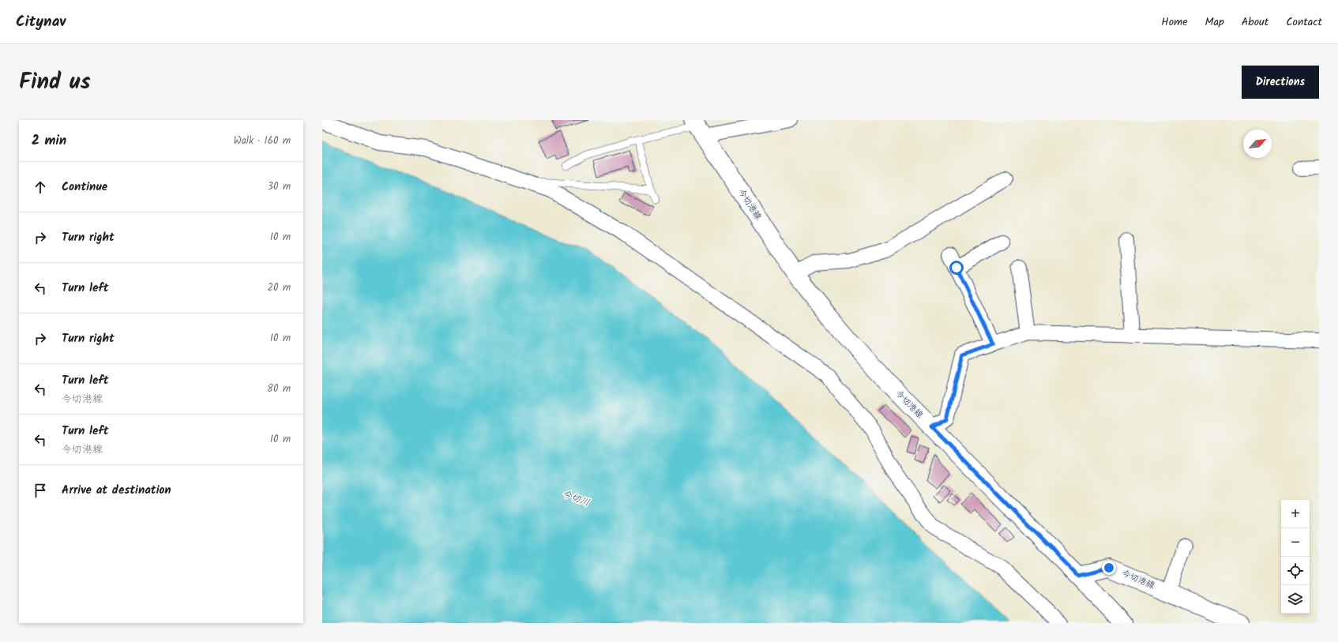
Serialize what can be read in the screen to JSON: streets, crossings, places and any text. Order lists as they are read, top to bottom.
{
  "streets": {
    "main road": ["今切港線"]
  },
  "water": ["今切川"],
  "north": "top right",
  "page": {
    "header": "Citynav",
    "nav": [
      "Home",
      "Map",
      "About",
      "Contact"
    ],
    "title": "Find us",
    "buttons": "Directions",
    "heading": ["2 min", "Walk · 160 m"],
    "list": [
      ["Continue", "30 m"],
      ["Turn right", "10 m"],
      ["Turn left", "20 m"],
      ["Turn right", "10 m"],
      ["Turn left", "今切港線", "80 m"],
      ["Turn left", "今切港線", "10 m"],
      "Arrive at destination"
    ],
    "map_buttons": ["+", "−"]
  }
}
